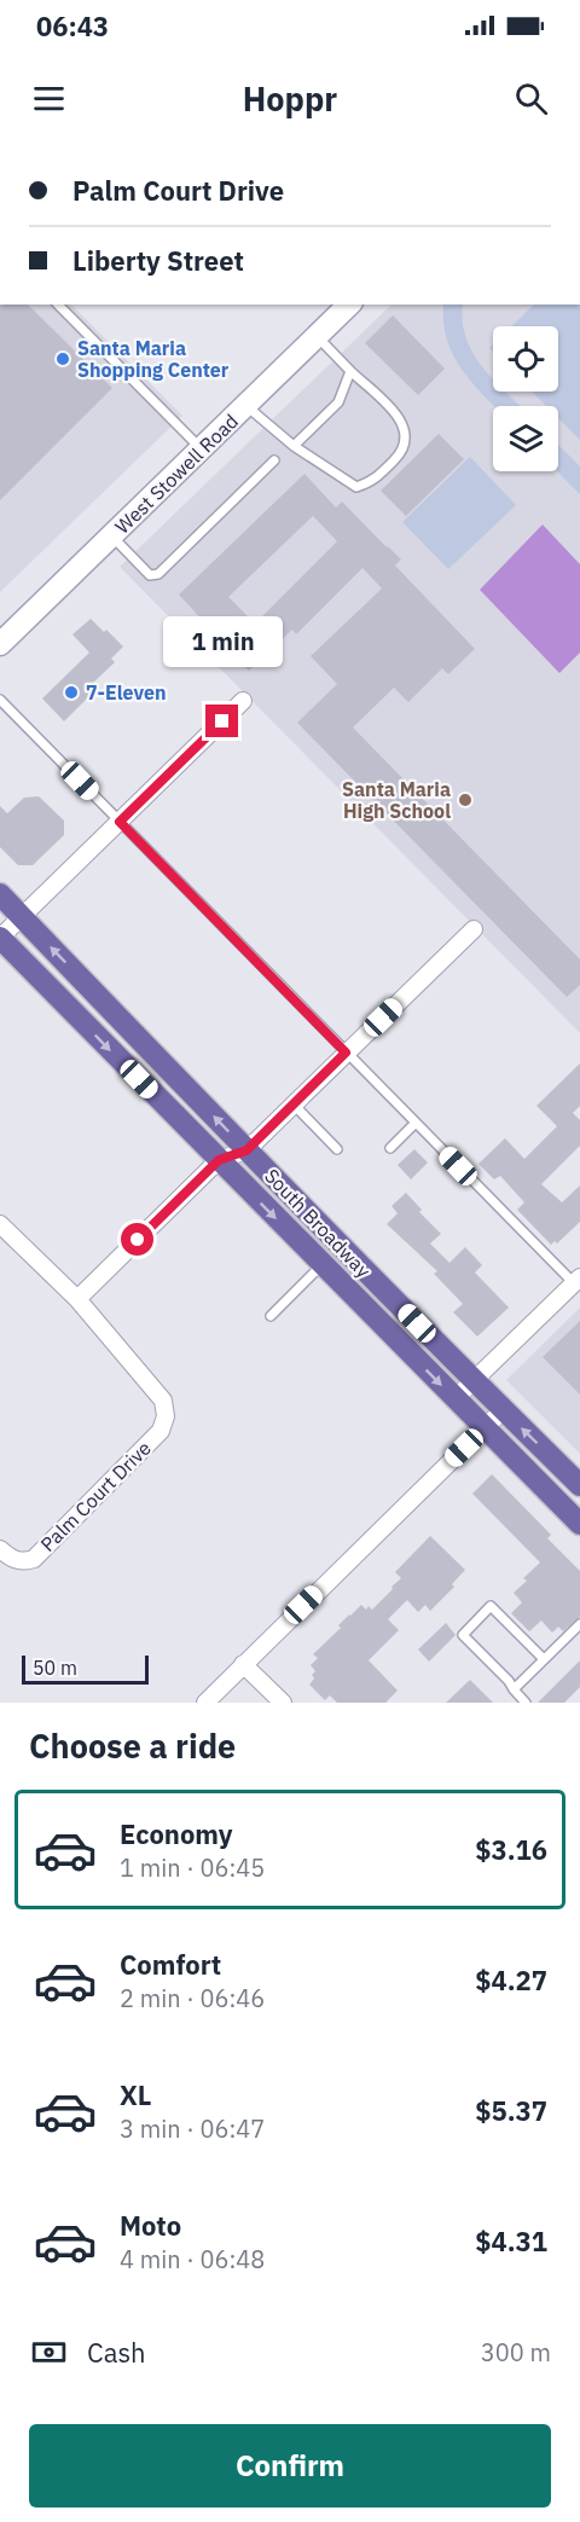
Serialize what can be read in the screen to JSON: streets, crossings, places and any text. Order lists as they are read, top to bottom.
{
  "streets": {
    "main road": ["West Stowell Road", "South Broadway"],
    "street": ["Palm Court Drive"]
  },
  "places": ["Santa Maria Shopping Center", "7-Eleven", "Santa Maria High School"],
  "scale_bar": "50 m",
  "page": {
    "status": "06:43",
    "header": "Hoppr",
    "banner": ["Palm Court Drive", "Liberty Street"],
    "bubble": "1 min",
    "scale": "50 m",
    "heading": "Choose a ride",
    "list": [
      {
        "name": "Economy",
        "note": "1 min · 06:45",
        "value": "$3.16"
      },
      {
        "name": "Comfort",
        "note": "2 min · 06:46",
        "value": "$4.27"
      },
      {
        "name": "XL",
        "note": "3 min · 06:47",
        "value": "$5.37"
      },
      {
        "name": "Moto",
        "note": "4 min · 06:48",
        "value": "$4.31"
      }
    ],
    "pay": ["Cash", "300 m"],
    "buttons": "Confirm"
  }
}
